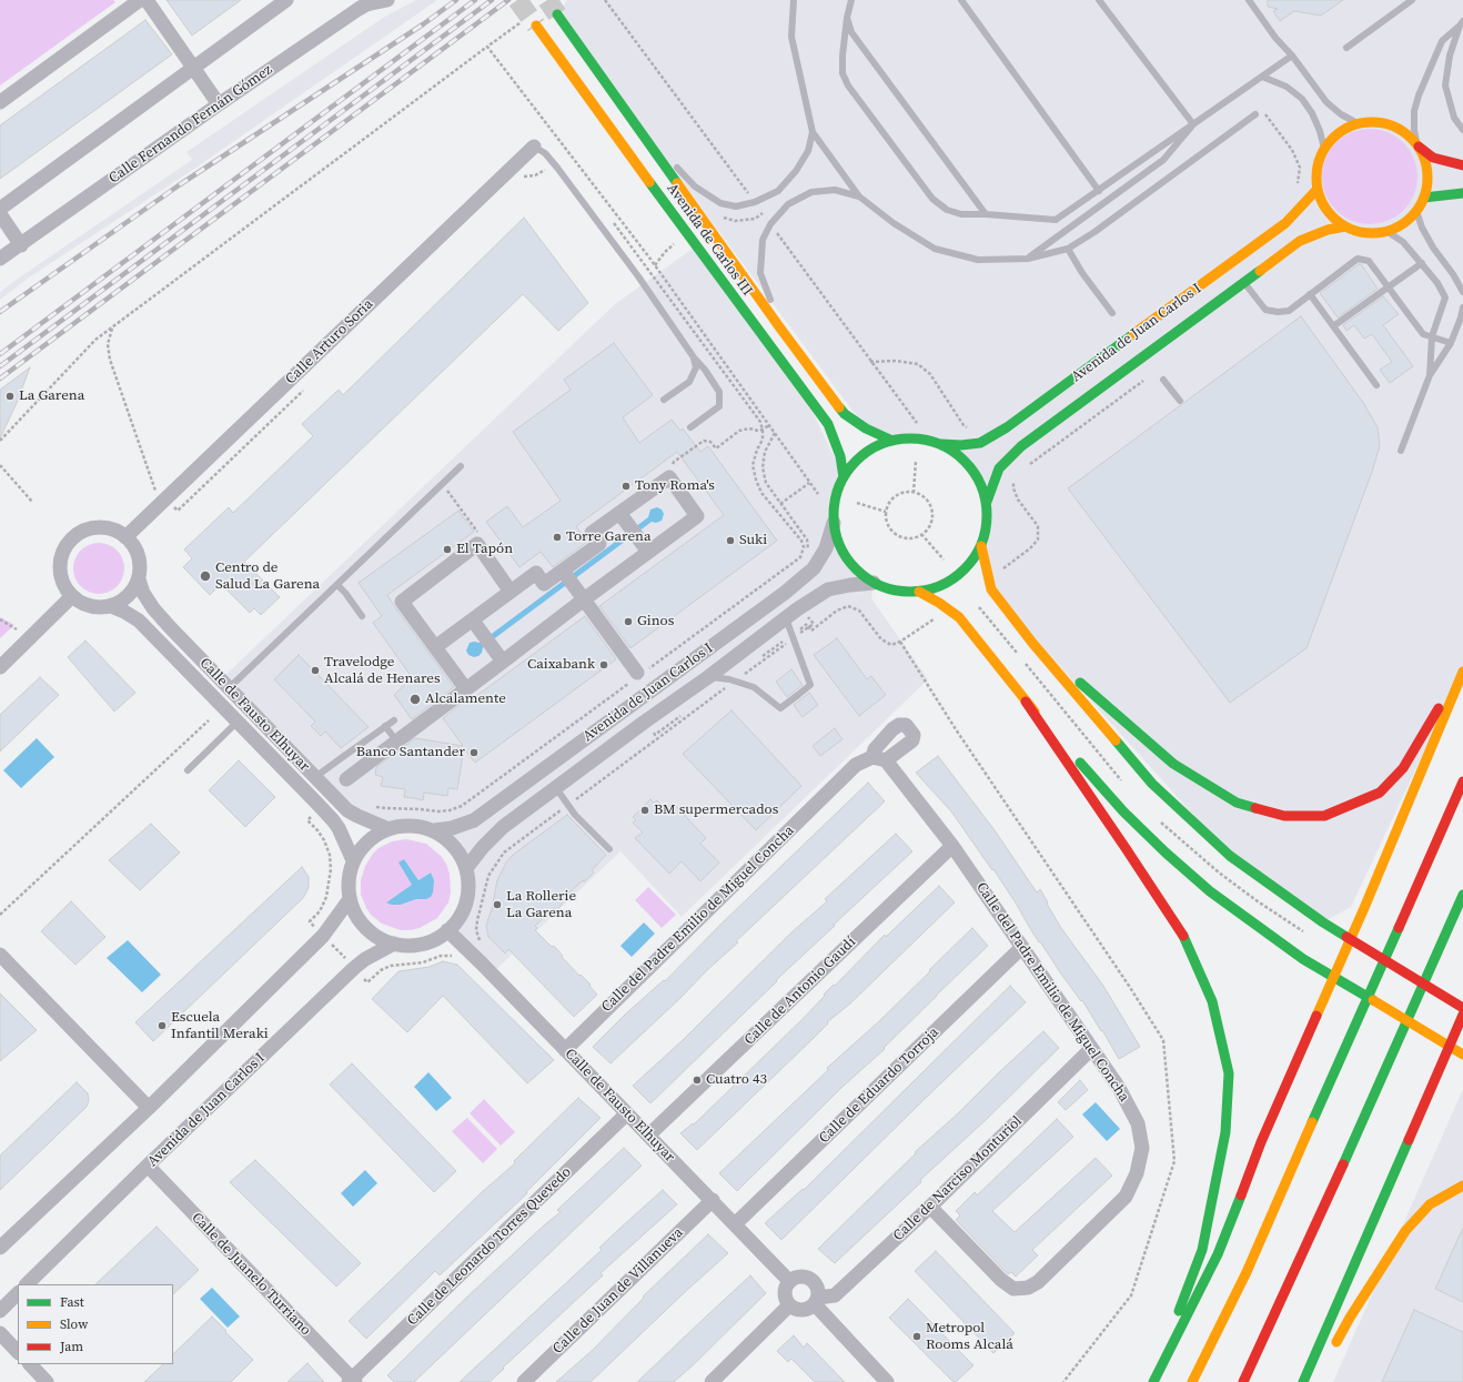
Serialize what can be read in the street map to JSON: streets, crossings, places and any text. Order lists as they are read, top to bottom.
{
  "streets": {
    "main road": ["Avenida de Carlos III", "Avenida de Juan Carlos I"],
    "street": [
      "Calle Fernando Fernán Gómez",
      "Calle Arturo Soria",
      "Calle de Fausto Elhuyar",
      "Calle del Padre Emilio de Miguel Concha",
      "Calle de Antonio Gaudí",
      "Calle de Eduardo Torroja",
      "Calle de Narciso Monturiol",
      "Calle de Leonardo Torres Quevedo",
      "Calle de Juanelo Turriano",
      "Calle de Juan de Villanueva"
    ]
  },
  "crossings": [
    ["Avenida de Juan Carlos I", "Calle de Fausto Elhuyar"],
    ["Avenida de Juan Carlos I", "Calle de Juanelo Turriano"],
    ["Calle Arturo Soria", "Calle de Fausto Elhuyar"],
    ["Calle de Fausto Elhuyar", "Calle del Padre Emilio de Miguel Concha"],
    ["Calle de Fausto Elhuyar", "Calle de Antonio Gaudí"],
    ["Calle de Fausto Elhuyar", "Calle de Eduardo Torroja"],
    ["Calle de Fausto Elhuyar", "Calle de Narciso Monturiol"],
    ["Calle de Fausto Elhuyar", "Calle de Leonardo Torres Quevedo"],
    ["Calle de Fausto Elhuyar", "Calle de Juan de Villanueva"],
    ["Calle del Padre Emilio de Miguel Concha", "Calle de Antonio Gaudí"],
    ["Calle del Padre Emilio de Miguel Concha", "Calle de Eduardo Torroja"],
    ["Calle del Padre Emilio de Miguel Concha", "Calle de Narciso Monturiol"],
    ["Calle de Leonardo Torres Quevedo", "Calle de Juanelo Turriano"]
  ],
  "places": [
    "La Garena",
    "Tony Roma's",
    "Torre Garena",
    "Suki",
    "El Tapón",
    "Centro de Salud La Garena",
    "Ginos",
    "Caixabank",
    "Travelodge Alcalá de Henares",
    "Alcalamente",
    "Banco Santander",
    "BM supermercados",
    "La Rollerie La Garena",
    "Escuela Infantil Meraki",
    "Cuatro 43",
    "Metropol Rooms Alcalá"
  ],
  "legend": ["Fast", "Slow", "Jam"]
}
